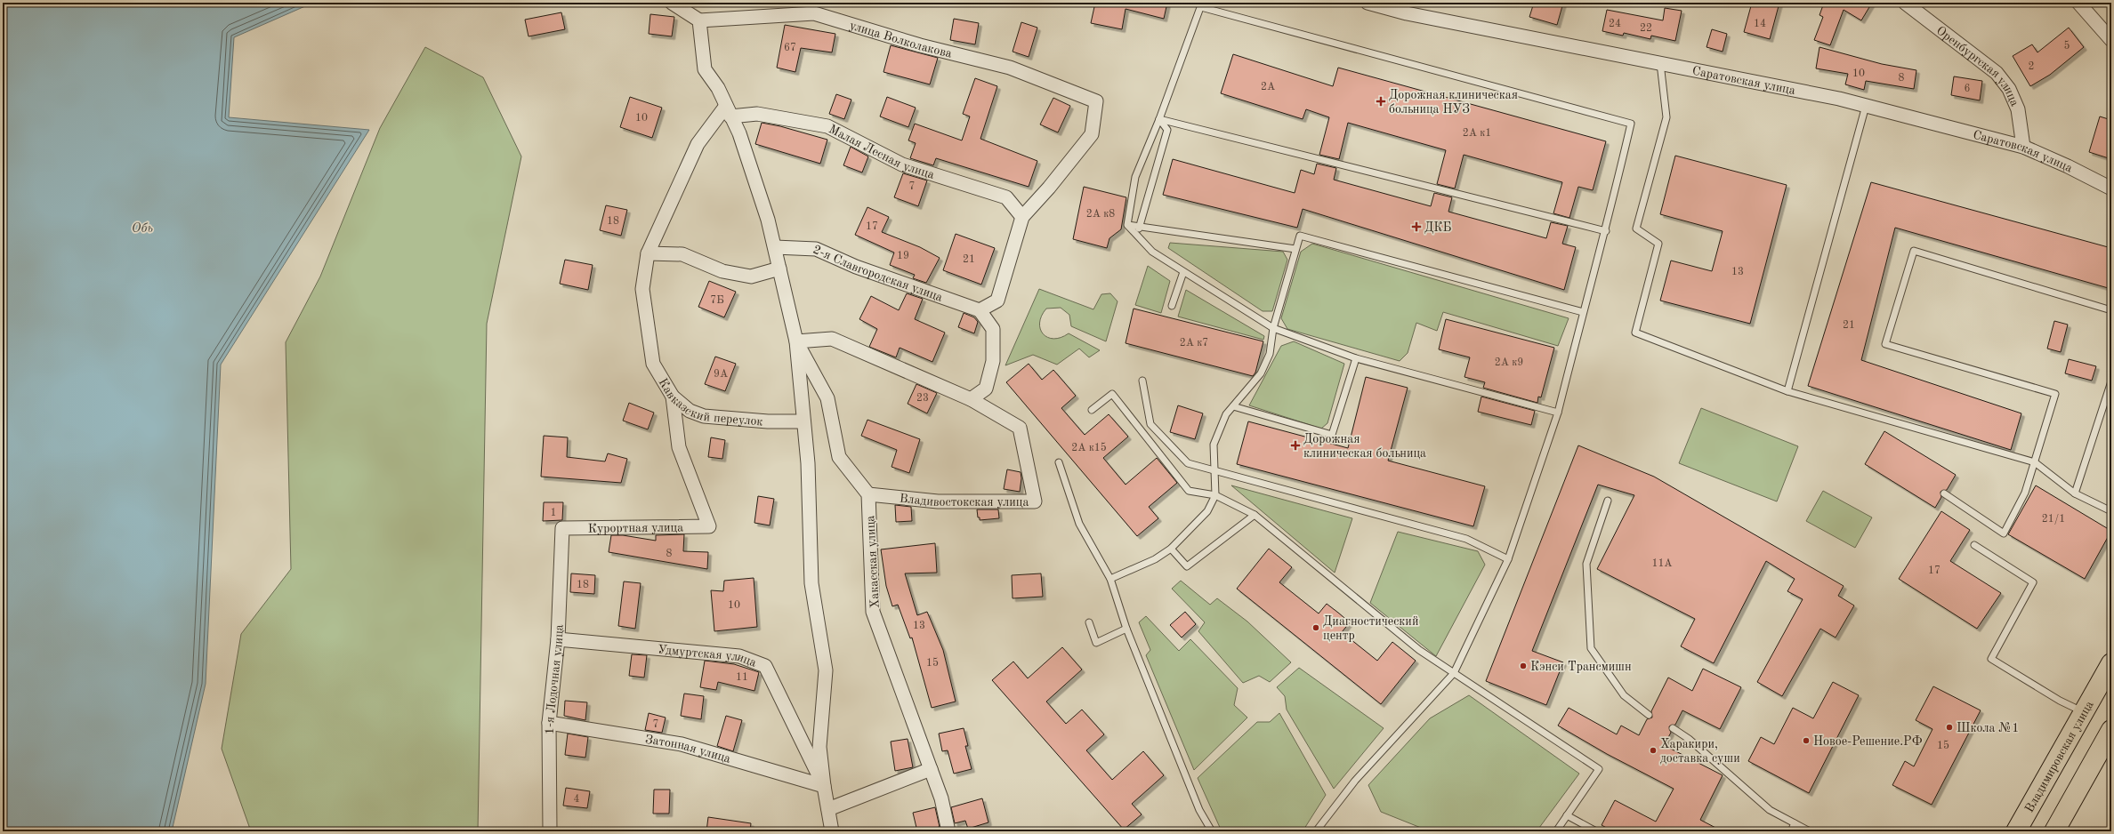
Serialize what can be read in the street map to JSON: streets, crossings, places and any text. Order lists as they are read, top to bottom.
{
  "streets": {
    "main road": ["Владимировская улица"],
    "street": [
      "улица Волколакова",
      "Оренбургская улица",
      "Саратовская улица",
      "Малая Лесная улица",
      "2-я Славгородская улица",
      "Кавказский переулок",
      "Владивостокская улица",
      "Курортная улица",
      "Хакасская улица",
      "Удмуртская улица",
      "1-я Лодочная улица",
      "Затонная улица"
    ]
  },
  "crossings": [
    ["улица Волколакова", "Малая Лесная улица"],
    ["Оренбургская улица", "Саратовская улица"],
    ["Малая Лесная улица", "Кавказский переулок"],
    ["Кавказский переулок", "Курортная улица"],
    ["Владивостокская улица", "Хакасская улица"],
    ["Курортная улица", "1-я Лодочная улица"],
    ["Удмуртская улица", "1-я Лодочная улица"],
    ["Удмуртская улица", "Затонная улица"],
    ["1-я Лодочная улица", "Затонная улица"]
  ],
  "water": ["Обь"],
  "places": {
    "health": ["Дорожная клиническая больница НУЗ", "ДКБ", "Дорожная клиническая больница"],
    "other": [
      "Диагностический центр",
      "Кэнси Трансмишн",
      "Школа №1",
      "Новое-Решение.РФ",
      "Харакири, доставка суши"
    ]
  },
  "house_numbers": [
    "24",
    "14",
    "22",
    "5",
    "67",
    "2",
    "10",
    "8",
    "2А",
    "6",
    "10",
    "2А к1",
    "7",
    "2А к8",
    "18",
    "17",
    "19",
    "21",
    "13",
    "7Б",
    "21",
    "2А к7",
    "2А к9",
    "9А",
    "23",
    "2А к15",
    "1",
    "21/1",
    "8",
    "11А",
    "17",
    "18",
    "10",
    "13",
    "15",
    "11",
    "7",
    "15",
    "4"
  ]
}
